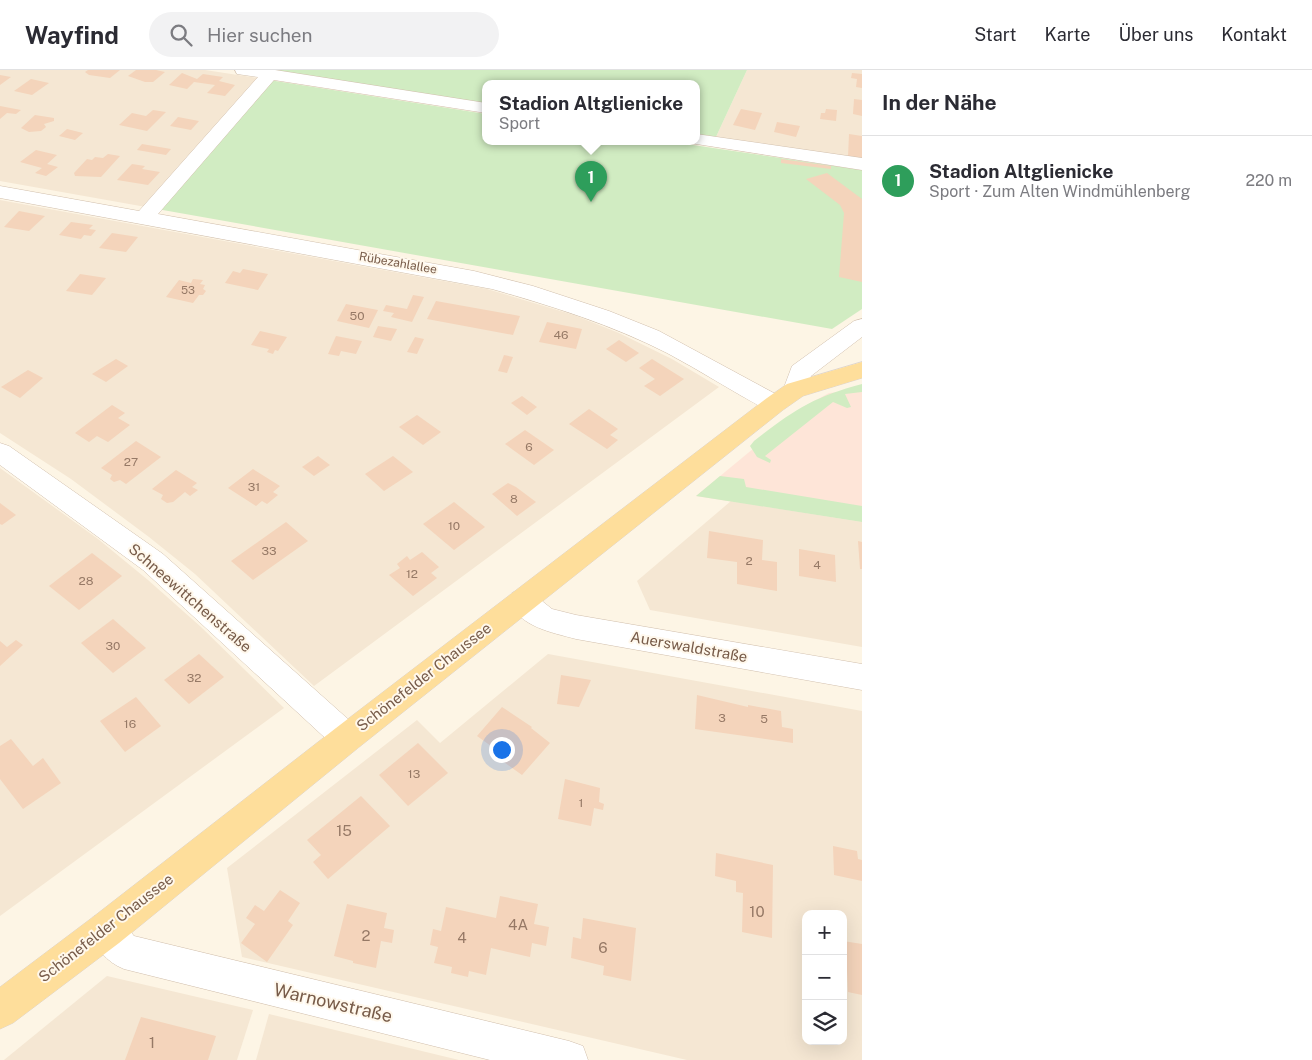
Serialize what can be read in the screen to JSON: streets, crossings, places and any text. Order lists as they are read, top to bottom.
{
  "streets": {
    "main road": ["Schönefelder Chaussee"],
    "street": [
      "Rübezahlallee",
      "Schneewittchenstraße",
      "Auerswaldstraße",
      "Warnowstraße"
    ]
  },
  "crossings": [
    ["Rübezahlallee", "Schönefelder Chaussee"],
    ["Schneewittchenstraße", "Schönefelder Chaussee"],
    ["Auerswaldstraße", "Schönefelder Chaussee"],
    ["Schönefelder Chaussee", "Warnowstraße"]
  ],
  "house_numbers": [
    "53",
    "50",
    "46",
    "6",
    "27",
    "31",
    "8",
    "10",
    "33",
    "2",
    "4",
    "12",
    "28",
    "30",
    "32",
    "3",
    "5",
    "16",
    "13",
    "1",
    "15",
    "10",
    "4A",
    "2",
    "4",
    "6",
    "1"
  ],
  "page": {
    "header": "Wayfind",
    "search": "Hier suchen",
    "nav": [
      "Start",
      "Karte",
      "Über uns",
      "Kontakt"
    ],
    "heading": "In der Nähe",
    "popup": ["Stadion Altglienicke", "Sport"],
    "list": [
      {
        "mark": "1",
        "name": "Stadion Altglienicke",
        "note": "Sport · Zum Alten Windmühlenberg",
        "value": "220 m"
      }
    ],
    "pins": "1",
    "map_buttons": ["+", "−"]
  }
}
